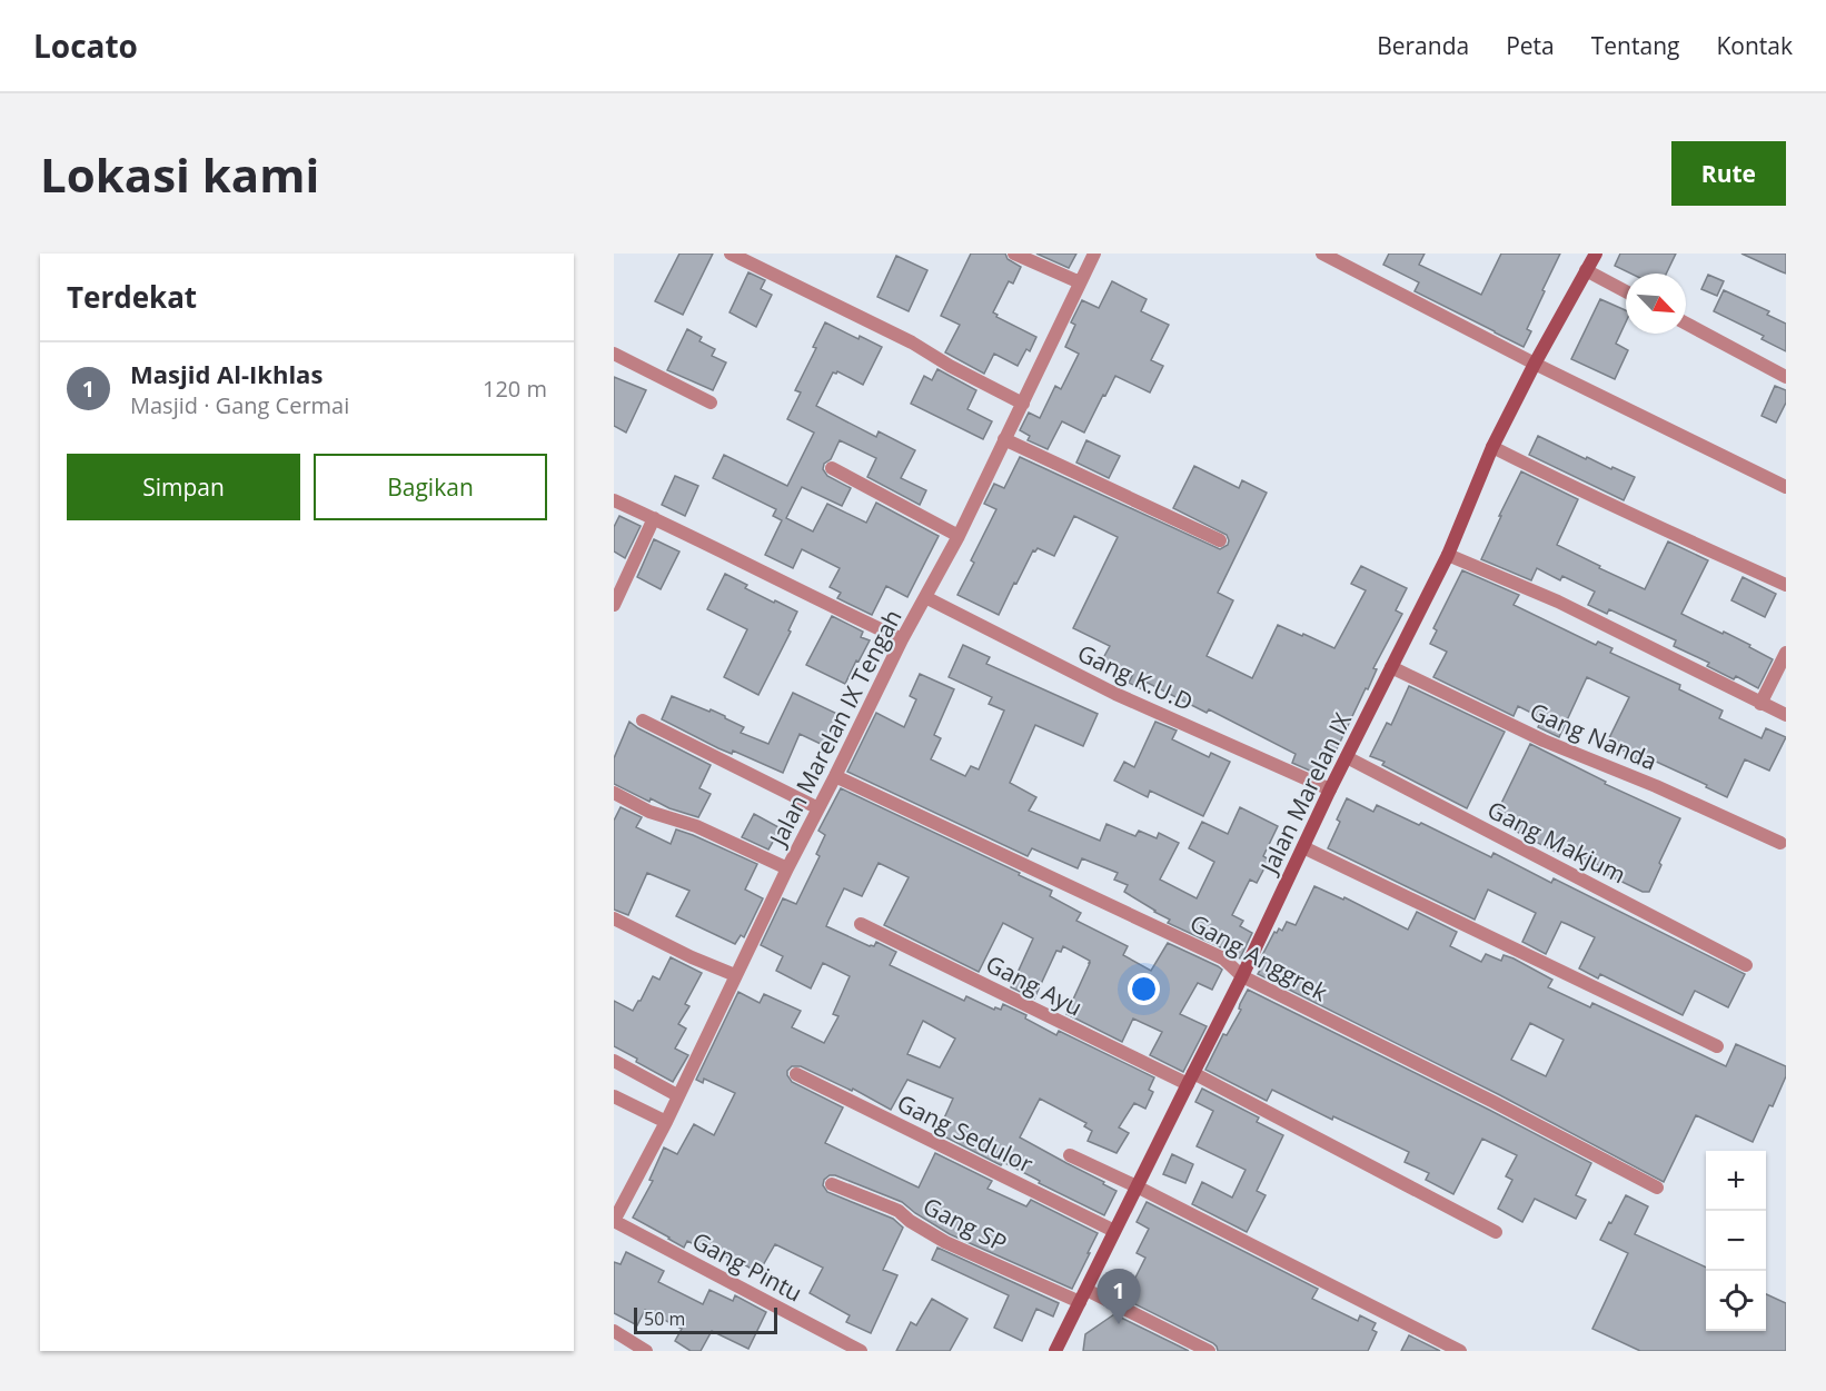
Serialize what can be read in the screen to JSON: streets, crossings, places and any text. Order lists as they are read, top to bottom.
{
  "streets": {
    "main road": ["Jalan Marelan IX"],
    "street": [
      "Gang K.U.D",
      "Jalan Marelan IX Tengah",
      "Gang Nanda",
      "Gang Makjum",
      "Gang Anggrek",
      "Gang Ayu",
      "Gang Sedulor",
      "Gang SP",
      "Gang Pintu"
    ]
  },
  "crossings": [
    ["Gang K.U.D", "Jalan Marelan IX Tengah"],
    ["Gang K.U.D", "Jalan Marelan IX"],
    ["Jalan Marelan IX Tengah", "Gang Anggrek"],
    ["Jalan Marelan IX Tengah", "Gang Pintu"],
    ["Gang Nanda", "Jalan Marelan IX"],
    ["Jalan Marelan IX", "Gang Makjum"],
    ["Jalan Marelan IX", "Gang Anggrek"],
    ["Jalan Marelan IX", "Gang Ayu"],
    ["Jalan Marelan IX", "Gang Sedulor"],
    ["Jalan Marelan IX", "Gang SP"]
  ],
  "scale_bar": "50 m",
  "north": "bottom right",
  "page": {
    "header": "Locato",
    "nav": [
      "Beranda",
      "Peta",
      "Tentang",
      "Kontak"
    ],
    "buttons": [
      "Rute",
      ["Simpan", "Bagikan"]
    ],
    "title": "Lokasi kami",
    "heading": "Terdekat",
    "list": [
      {
        "mark": "1",
        "name": "Masjid Al-Ikhlas",
        "note": "Masjid · Gang Cermai",
        "value": "120 m"
      }
    ],
    "map_buttons": ["+", "−"],
    "pins": "1",
    "scale": "50 m"
  }
}
